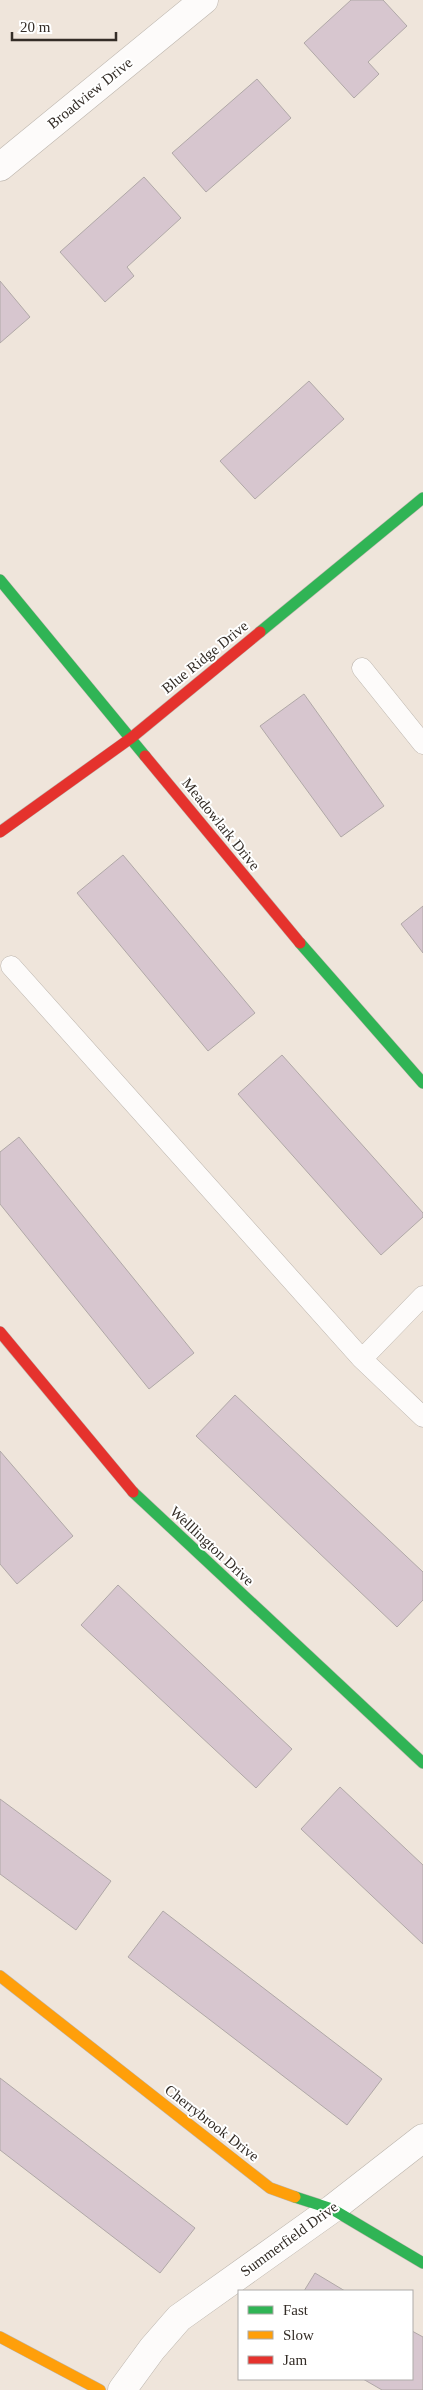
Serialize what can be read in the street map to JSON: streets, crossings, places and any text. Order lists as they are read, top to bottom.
{
  "streets": {
    "street": [
      "Broadview Drive",
      "Blue Ridge Drive",
      "Meadowlark Drive",
      "Welllington Drive",
      "Cherrybrook Drive",
      "Summerfield Drive"
    ]
  },
  "crossings": [
    ["Blue Ridge Drive", "Meadowlark Drive"],
    ["Cherrybrook Drive", "Summerfield Drive"]
  ],
  "legend": ["Fast", "Slow", "Jam"],
  "scale_bar": "20 m"
}
